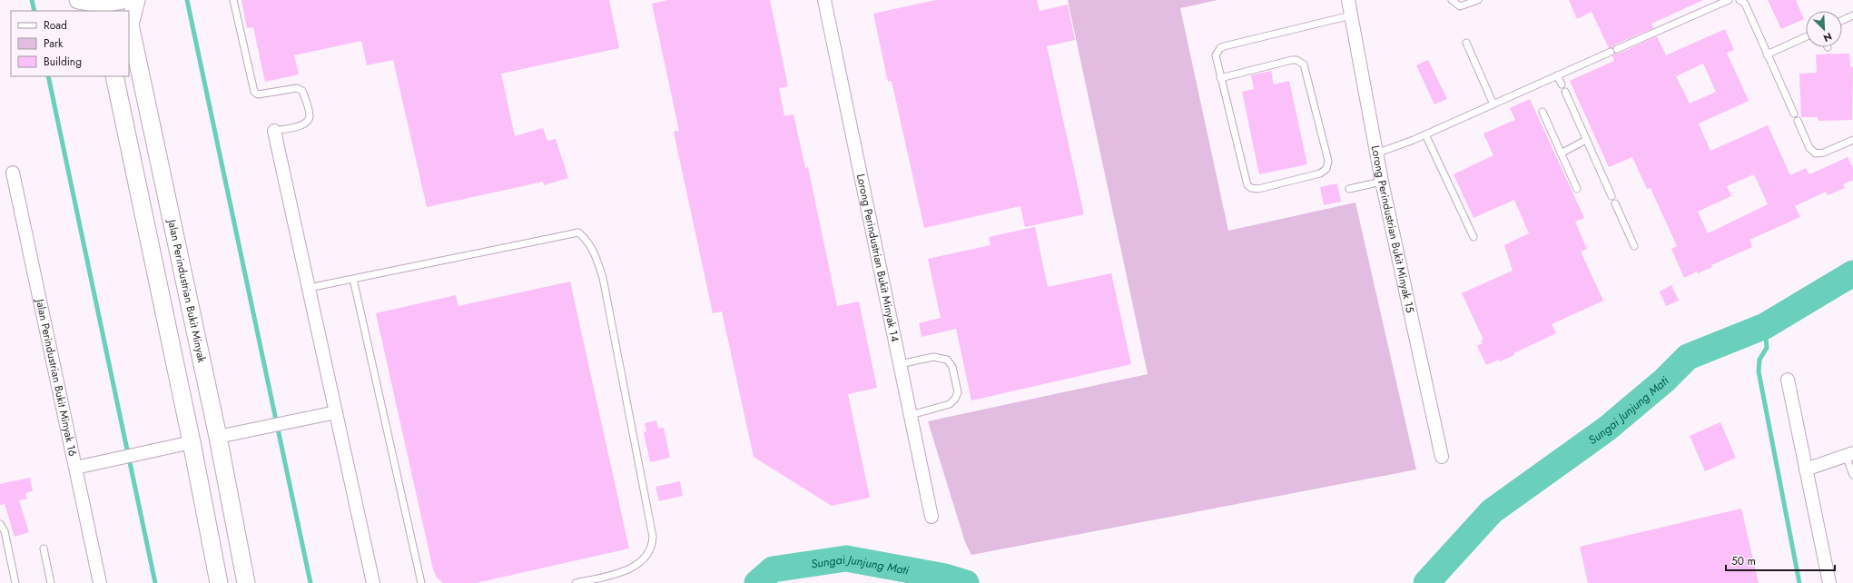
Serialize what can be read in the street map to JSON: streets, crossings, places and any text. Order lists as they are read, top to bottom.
{
  "streets": {
    "main road": ["Jalan Perindustrian Bukit Minyak"],
    "street": ["Lorong Perindustrian Bukit Minyak 15", "Lorong Perindustrian Bukit Minyak 14", "Jalan Perindustrian Bukit Minyak 16"]
  },
  "water": ["Sungai Junjung Mati"],
  "legend": ["Road", "Park", "Building"],
  "scale_bar": "50 m",
  "north": "bottom right"
}
